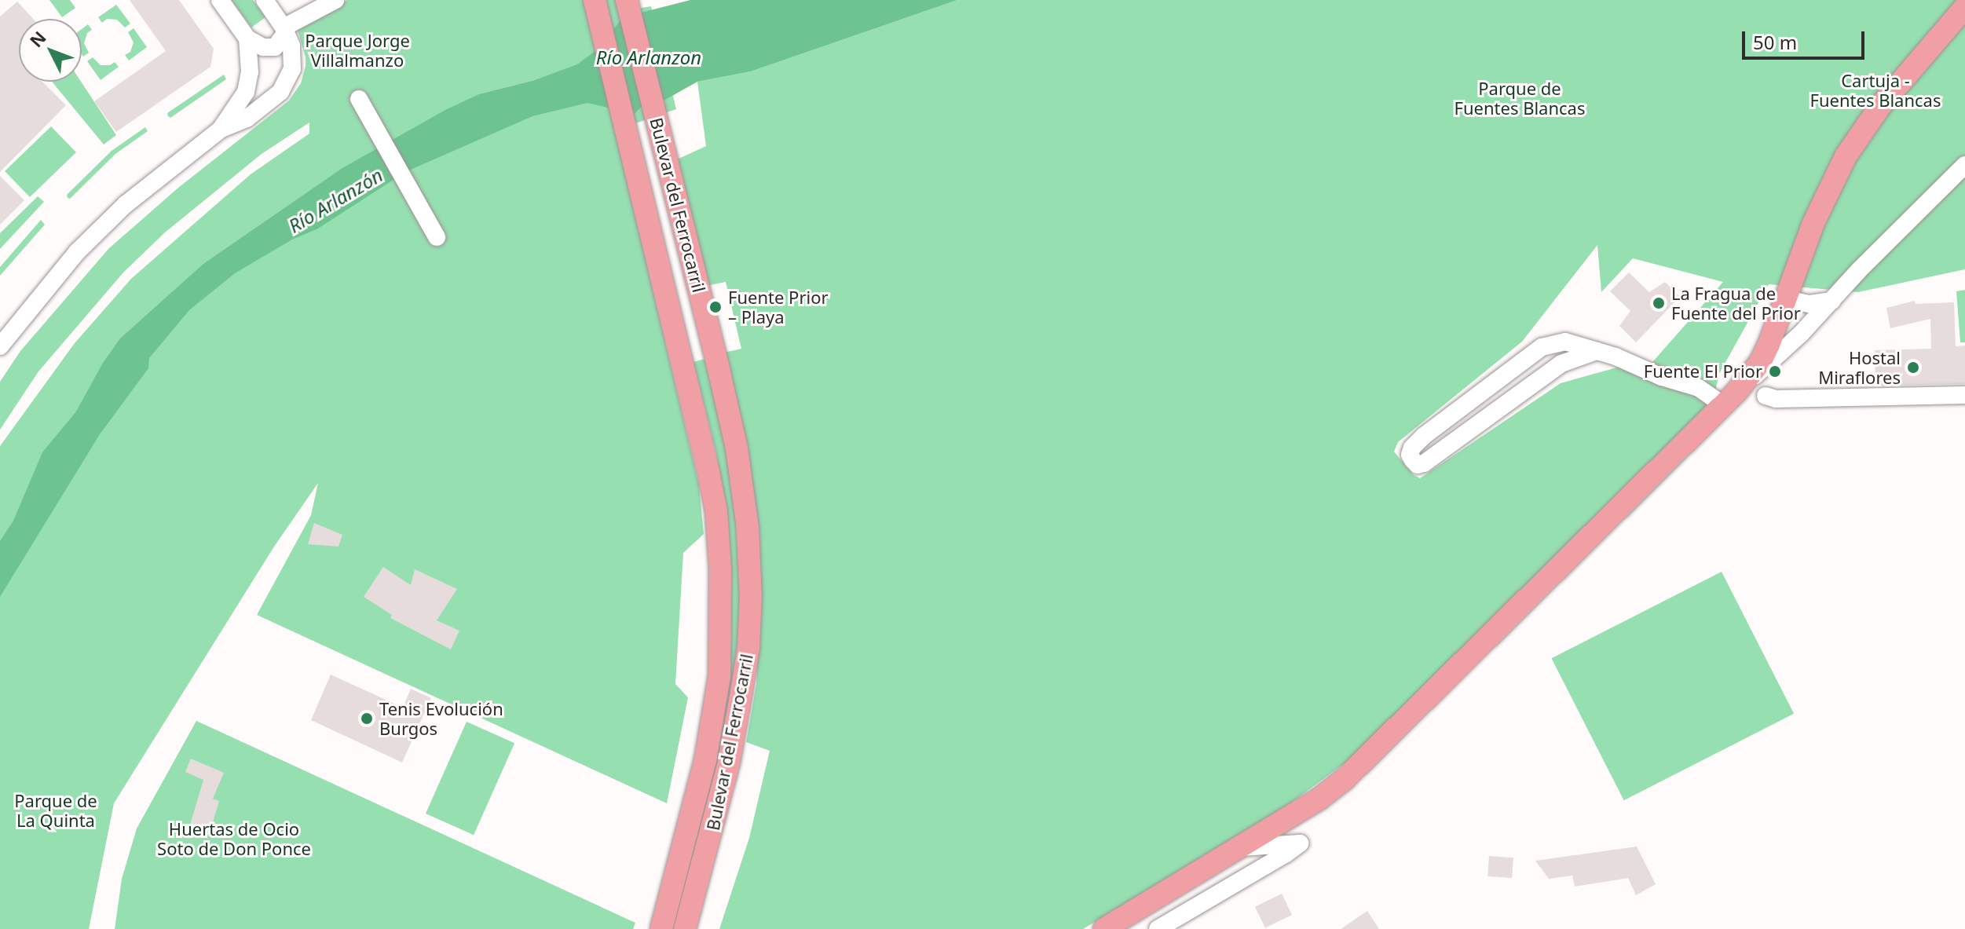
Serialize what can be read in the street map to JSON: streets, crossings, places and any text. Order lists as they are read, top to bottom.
{
  "streets": {
    "main road": ["Bulevar del Ferrocarril"]
  },
  "water": ["Río Arlanzon", "Río Arlanzón"],
  "parks": [
    "Parque Jorge Villalmanzo",
    "Cartuja - Fuentes Blancas",
    "Parque de Fuentes Blancas",
    "Parque de La Quinta",
    "Huertas de Ocio Soto de Don Ponce"
  ],
  "places": [
    "La Fragua de Fuente del Prior",
    "Fuente Prior – Playa",
    "Hostal Miraflores",
    "Fuente El Prior",
    "Tenis Evolución Burgos"
  ],
  "scale_bar": "50 m",
  "north": "top left"
}
